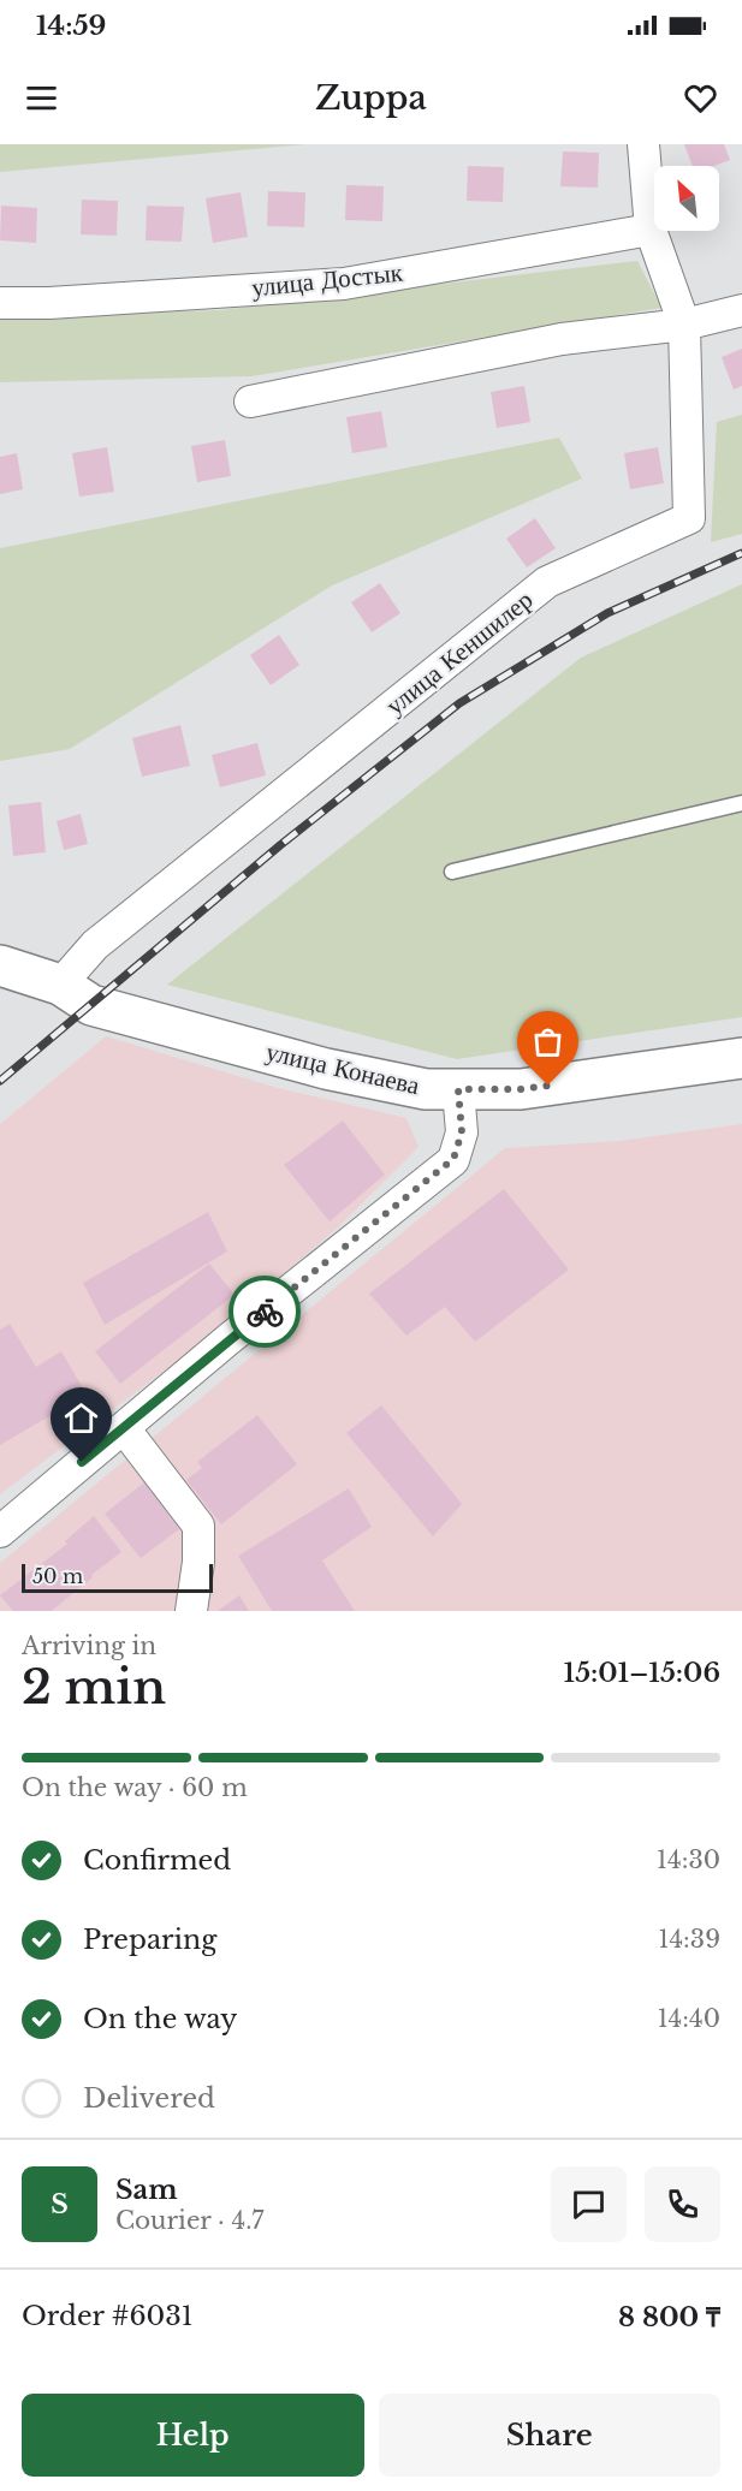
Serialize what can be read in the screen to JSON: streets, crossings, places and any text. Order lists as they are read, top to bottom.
{
  "streets": {
    "main road": ["улица Конаева"],
    "street": ["улица Достык", "улица Кеншилер"]
  },
  "crossings": [
    ["улица Кеншилер", "улица Конаева"]
  ],
  "scale_bar": "50 m",
  "north": "top left",
  "page": {
    "status": "14:59",
    "header": "Zuppa",
    "scale": "50 m",
    "heading": ["2 min", "Arriving in", "15:01–15:06"],
    "panel": [
      "Sam",
      "Courier · 4.7",
      "Order #6031",
      "8 800 ₸"
    ],
    "bar": "On the way · 60 m",
    "list": [
      ["Confirmed", "14:30"],
      ["Preparing", "14:39"],
      ["On the way", "14:40"],
      "Delivered"
    ],
    "round": "S",
    "buttons": ["Help", "Share"]
  }
}
